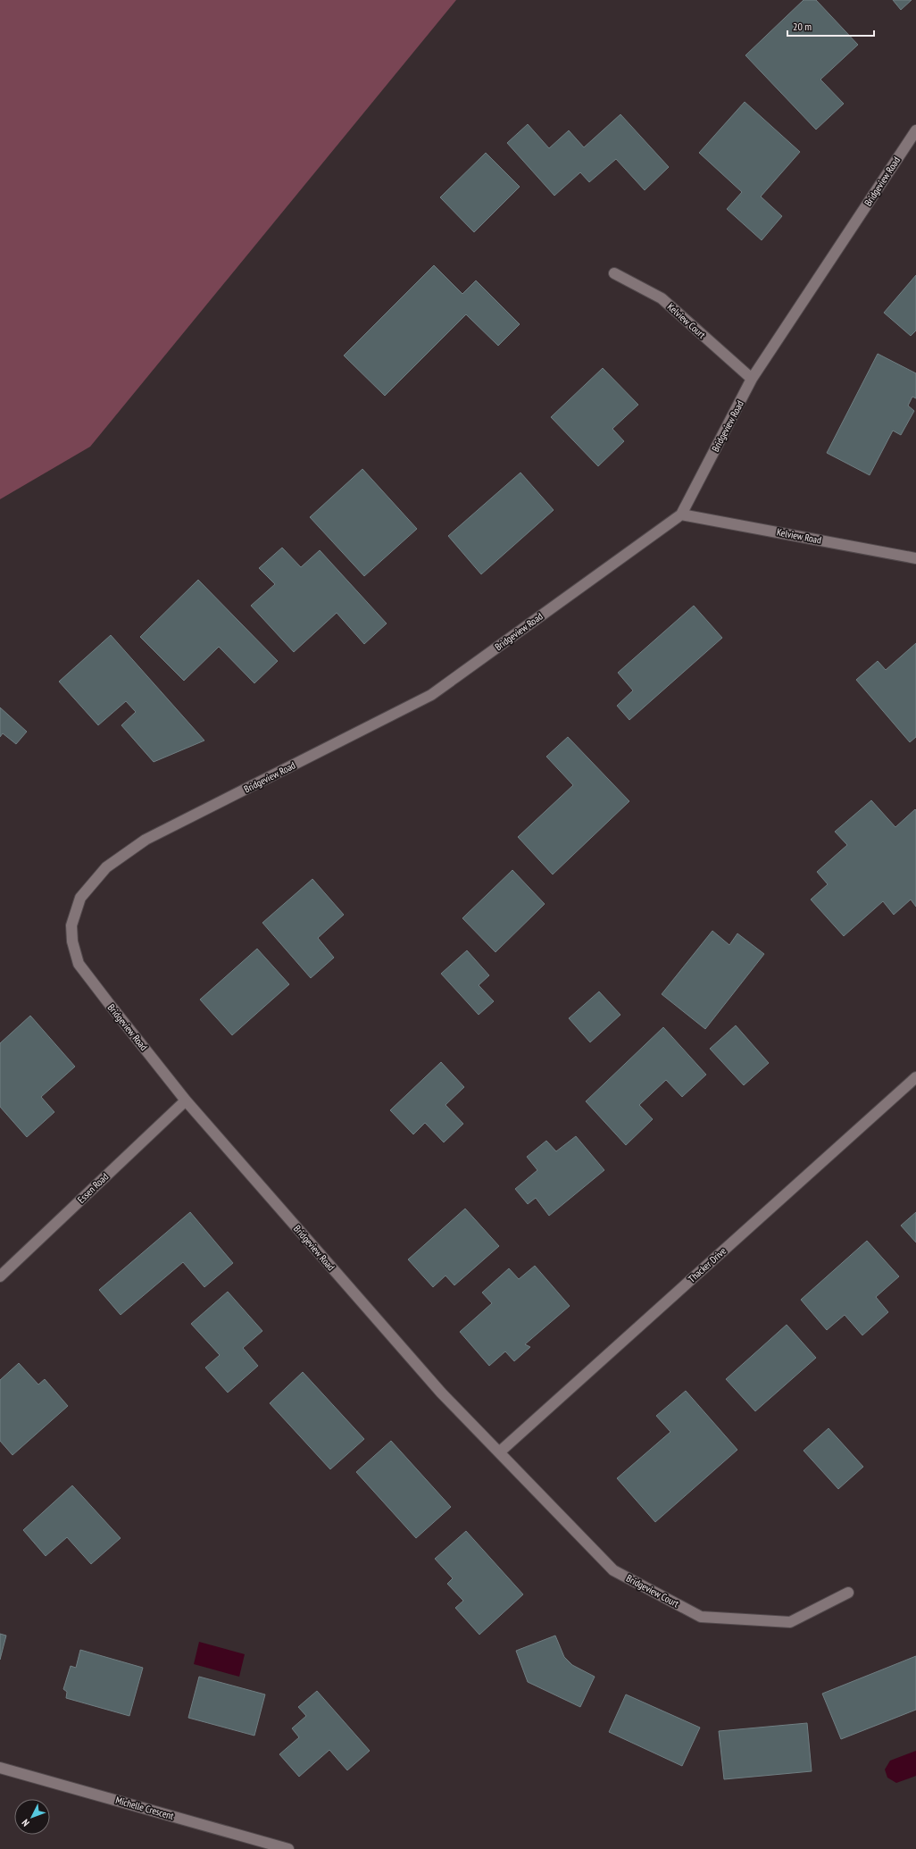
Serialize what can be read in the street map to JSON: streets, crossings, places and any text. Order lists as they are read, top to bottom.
{
  "streets": {
    "street": [
      "Bridgeview Road",
      "Kelview Court",
      "Kelview Road",
      "Essen Road",
      "Thacker Drive",
      "Bridgeview Court",
      "Michelle Crescent"
    ]
  },
  "crossings": [
    ["Bridgeview Road", "Kelview Court"],
    ["Bridgeview Road", "Kelview Road"],
    ["Bridgeview Road", "Essen Road"],
    ["Bridgeview Road", "Thacker Drive"],
    ["Bridgeview Road", "Bridgeview Court"],
    ["Thacker Drive", "Bridgeview Court"]
  ],
  "scale_bar": "20 m",
  "north": "bottom left"
}
